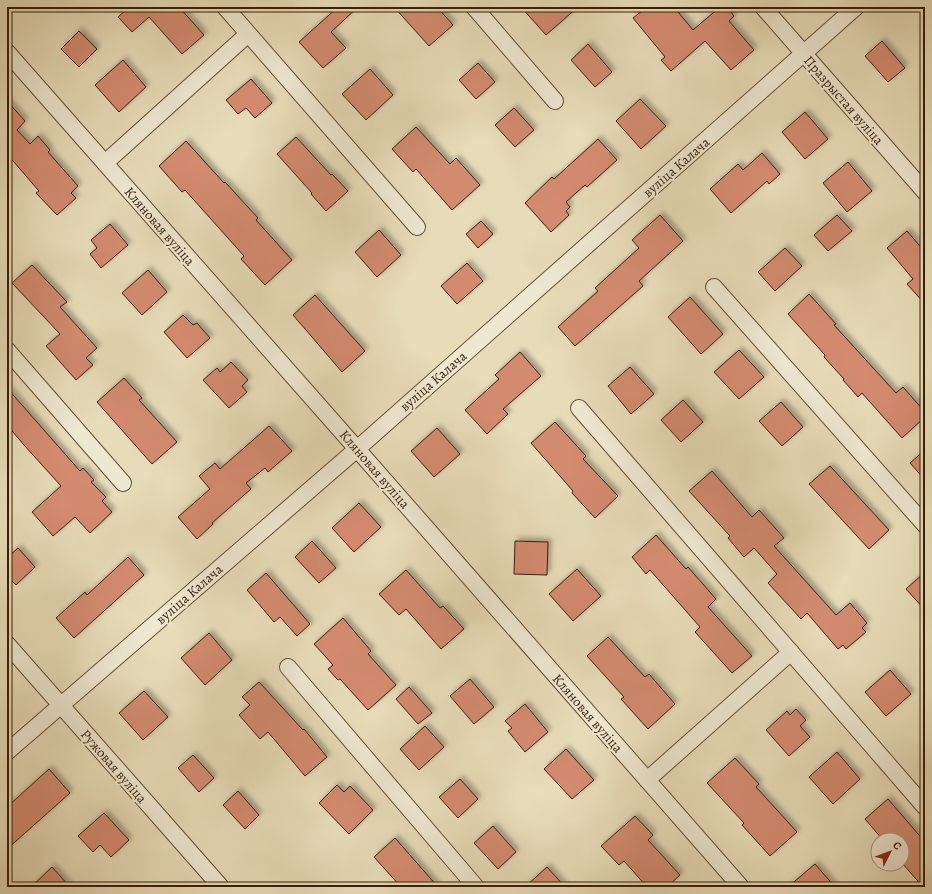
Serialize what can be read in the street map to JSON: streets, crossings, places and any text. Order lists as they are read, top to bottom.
{
  "streets": {
    "street": [
      "Празрыстая вуліца",
      "вуліца Калача",
      "Кляновая вуліца",
      "Ружовая вуліца"
    ]
  },
  "crossings": [
    ["Празрыстая вуліца", "вуліца Калача"],
    ["вуліца Калача", "Кляновая вуліца"],
    ["вуліца Калача", "Ружовая вуліца"]
  ],
  "north": "top right"
}
